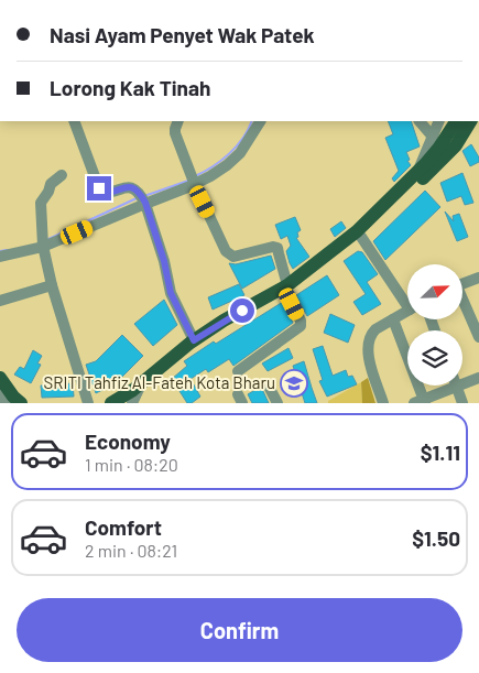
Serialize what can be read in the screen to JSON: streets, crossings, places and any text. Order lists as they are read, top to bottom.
{
  "places": {
    "school or university": ["SRITI Tahfiz Al-Fateh Kota Bharu"]
  },
  "north": "top right",
  "page": {
    "banner": ["Nasi Ayam Penyet Wak Patek", "Lorong Kak Tinah"],
    "list": [
      {
        "name": "Economy",
        "note": "1 min · 08:20",
        "value": "$1.11"
      },
      {
        "name": "Comfort",
        "note": "2 min · 08:21",
        "value": "$1.50"
      }
    ],
    "buttons": "Confirm"
  }
}
